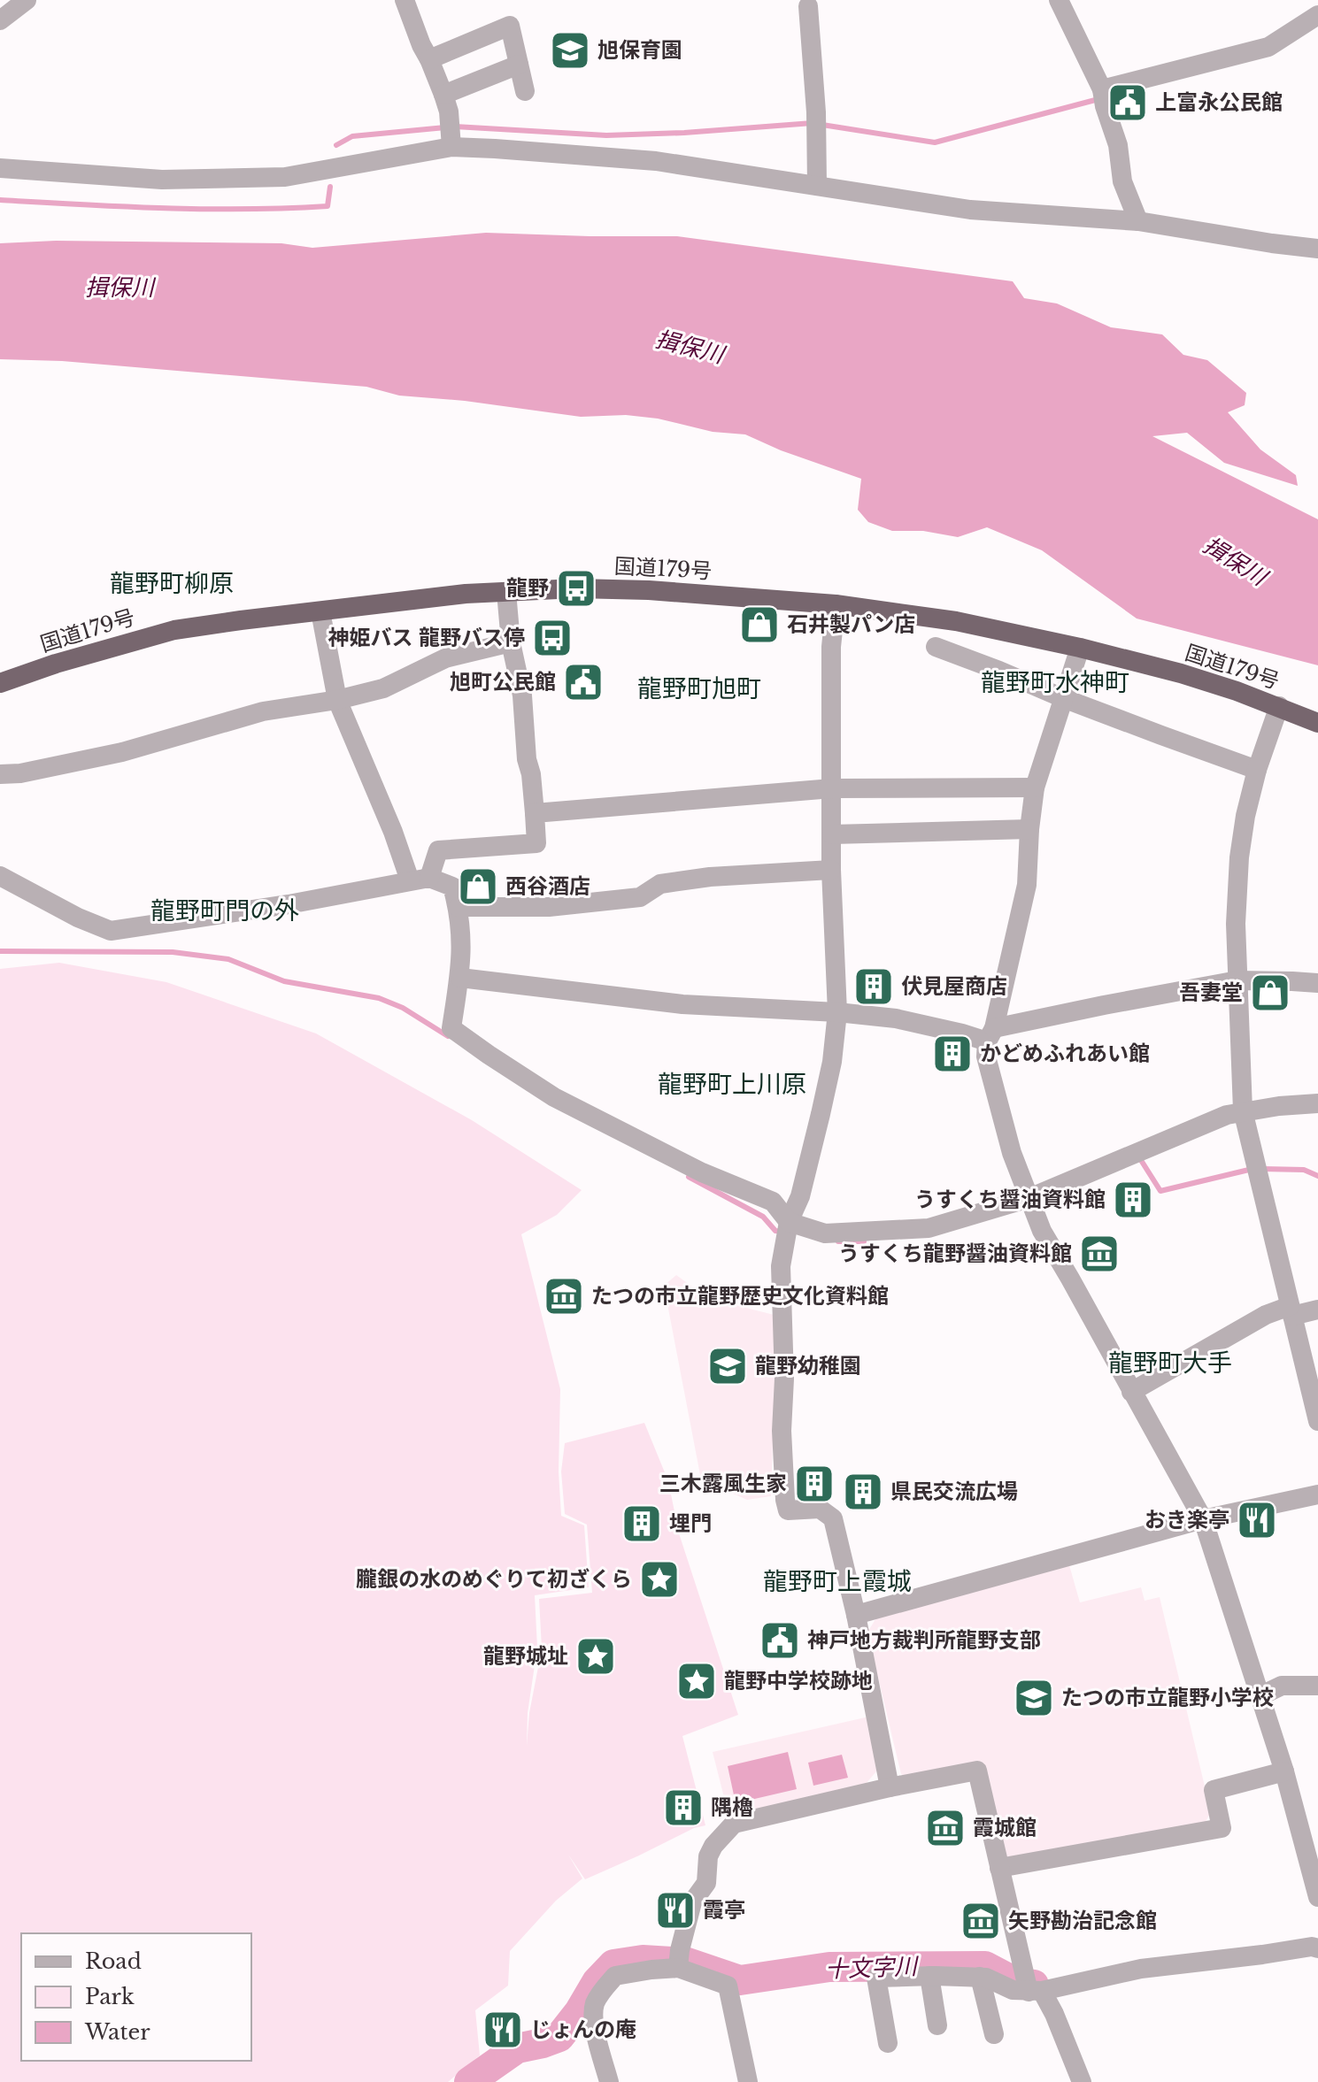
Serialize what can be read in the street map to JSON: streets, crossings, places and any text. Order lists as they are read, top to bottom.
{
  "streets": {
    "highway": ["国道179号"]
  },
  "districts": [
    "龍野町柳原",
    "龍野町水神町",
    "龍野町旭町",
    "龍野町門の外",
    "龍野町上川原",
    "龍野町大手",
    "龍野町上霞城"
  ],
  "water": ["揖保川", "十文字川"],
  "places": {
    "school or university": ["旭保育園", "龍野幼稚園", "たつの市立龍野小学校"],
    "public building": ["上富永公民館", "旭町公民館", "神戸地方裁判所龍野支部"],
    "bus stop": ["龍野", "神姫バス 龍野バス停"],
    "shop": ["石井製パン店", "西谷酒店", "吾妻堂"],
    "building": [
      "伏見屋商店",
      "かどめふれあい館",
      "うすくち醤油資料館",
      "三木露風生家",
      "県民交流広場",
      "埋門",
      "隅櫓"
    ],
    "museum": [
      "うすくち龍野醤油資料館",
      "たつの市立龍野歴史文化資料館",
      "霞城館",
      "矢野勘治記念館"
    ],
    "restaurant": ["おき楽亭", "霞亭", "じょんの庵"],
    "place": ["朧銀の水のめぐりて初ざくら", "龍野城址", "龍野中学校跡地"]
  },
  "legend": ["Road", "Park", "Water"]
}
